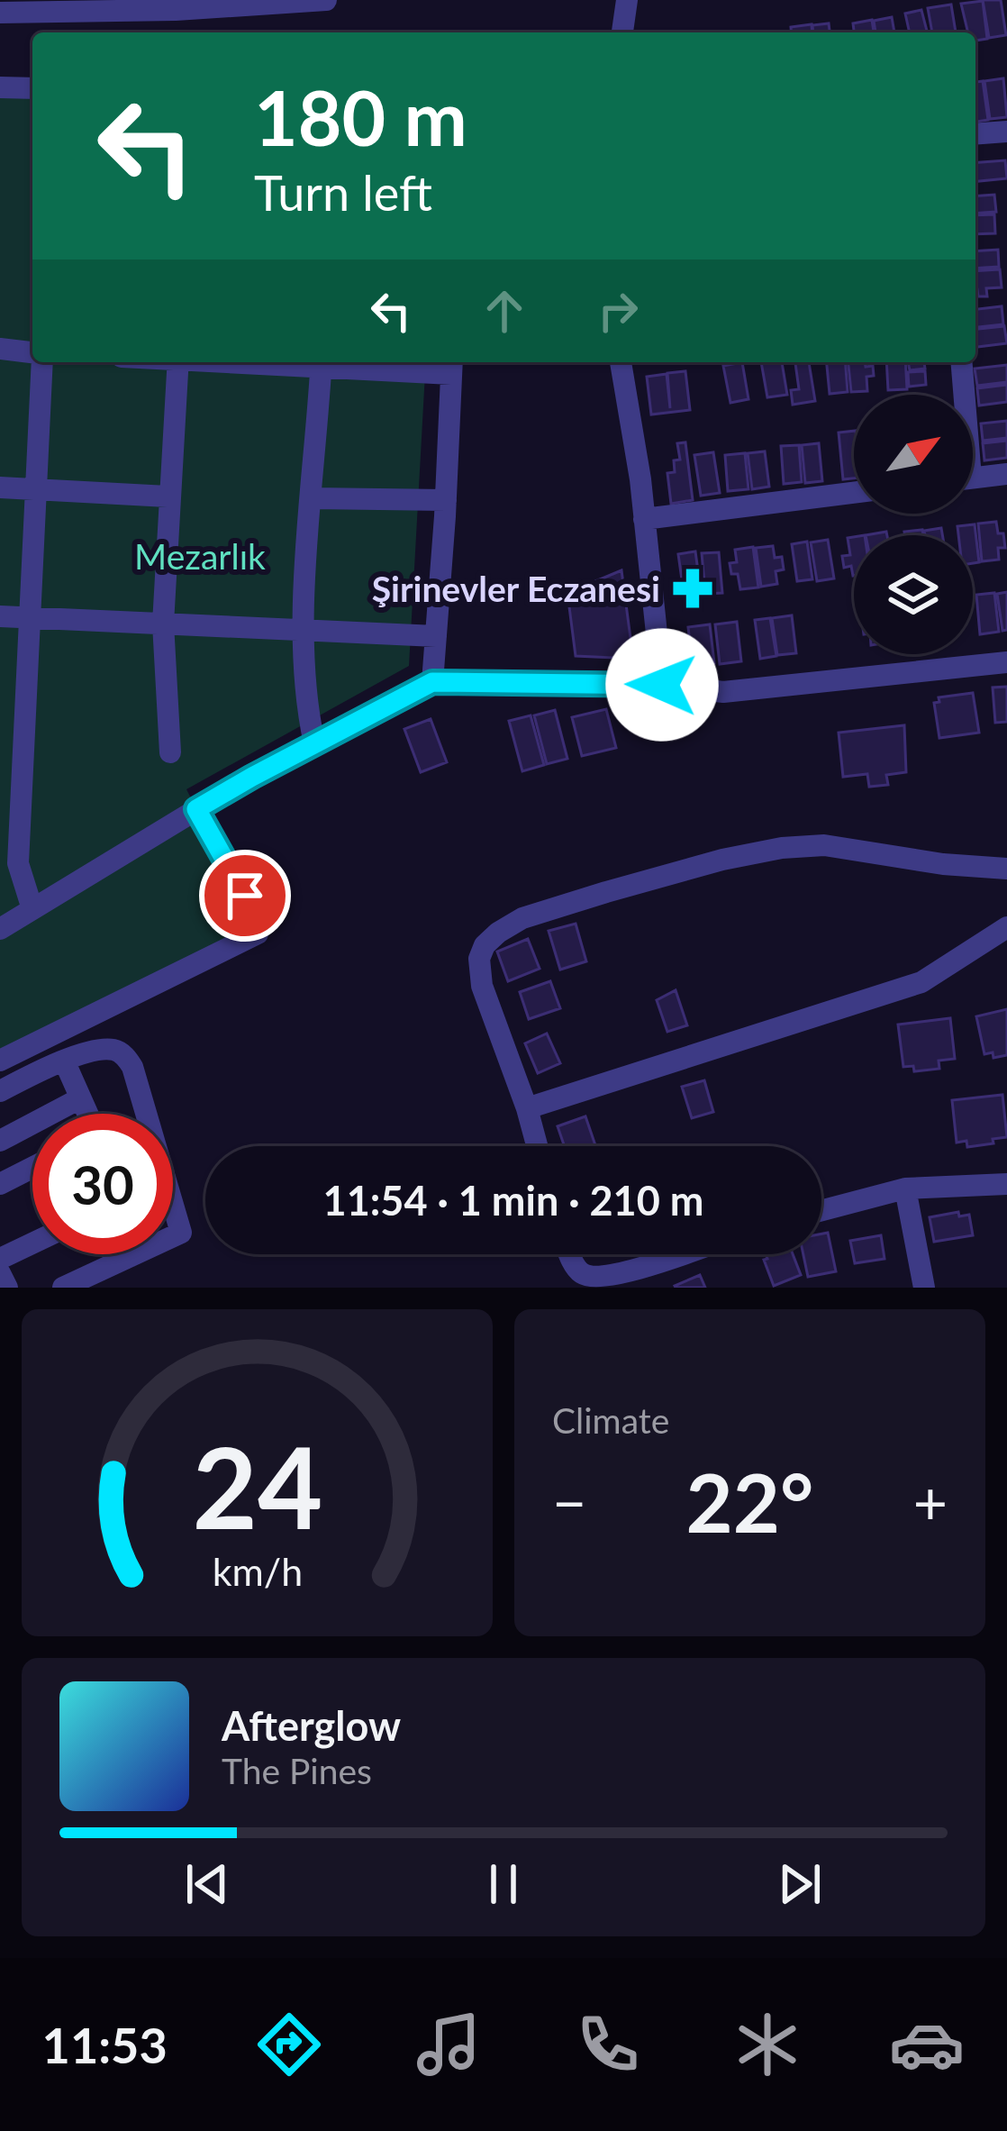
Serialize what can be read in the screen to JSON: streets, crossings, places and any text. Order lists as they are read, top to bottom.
{
  "parks": ["Mezarlık"],
  "places": {
    "pharmacy": ["Şirinevler Eczanesi"]
  },
  "north": "top right",
  "page": {
    "turn": ["180 m", "Turn left"],
    "limit": "30",
    "trip": "11:54 · 1 min · 210 m",
    "tile": "Climate",
    "heat": ["−", "22°", "+"],
    "song": ["Afterglow", "The Pines"],
    "tabs": "11:53",
    "gauge": ["24", "km/h"]
  }
}
